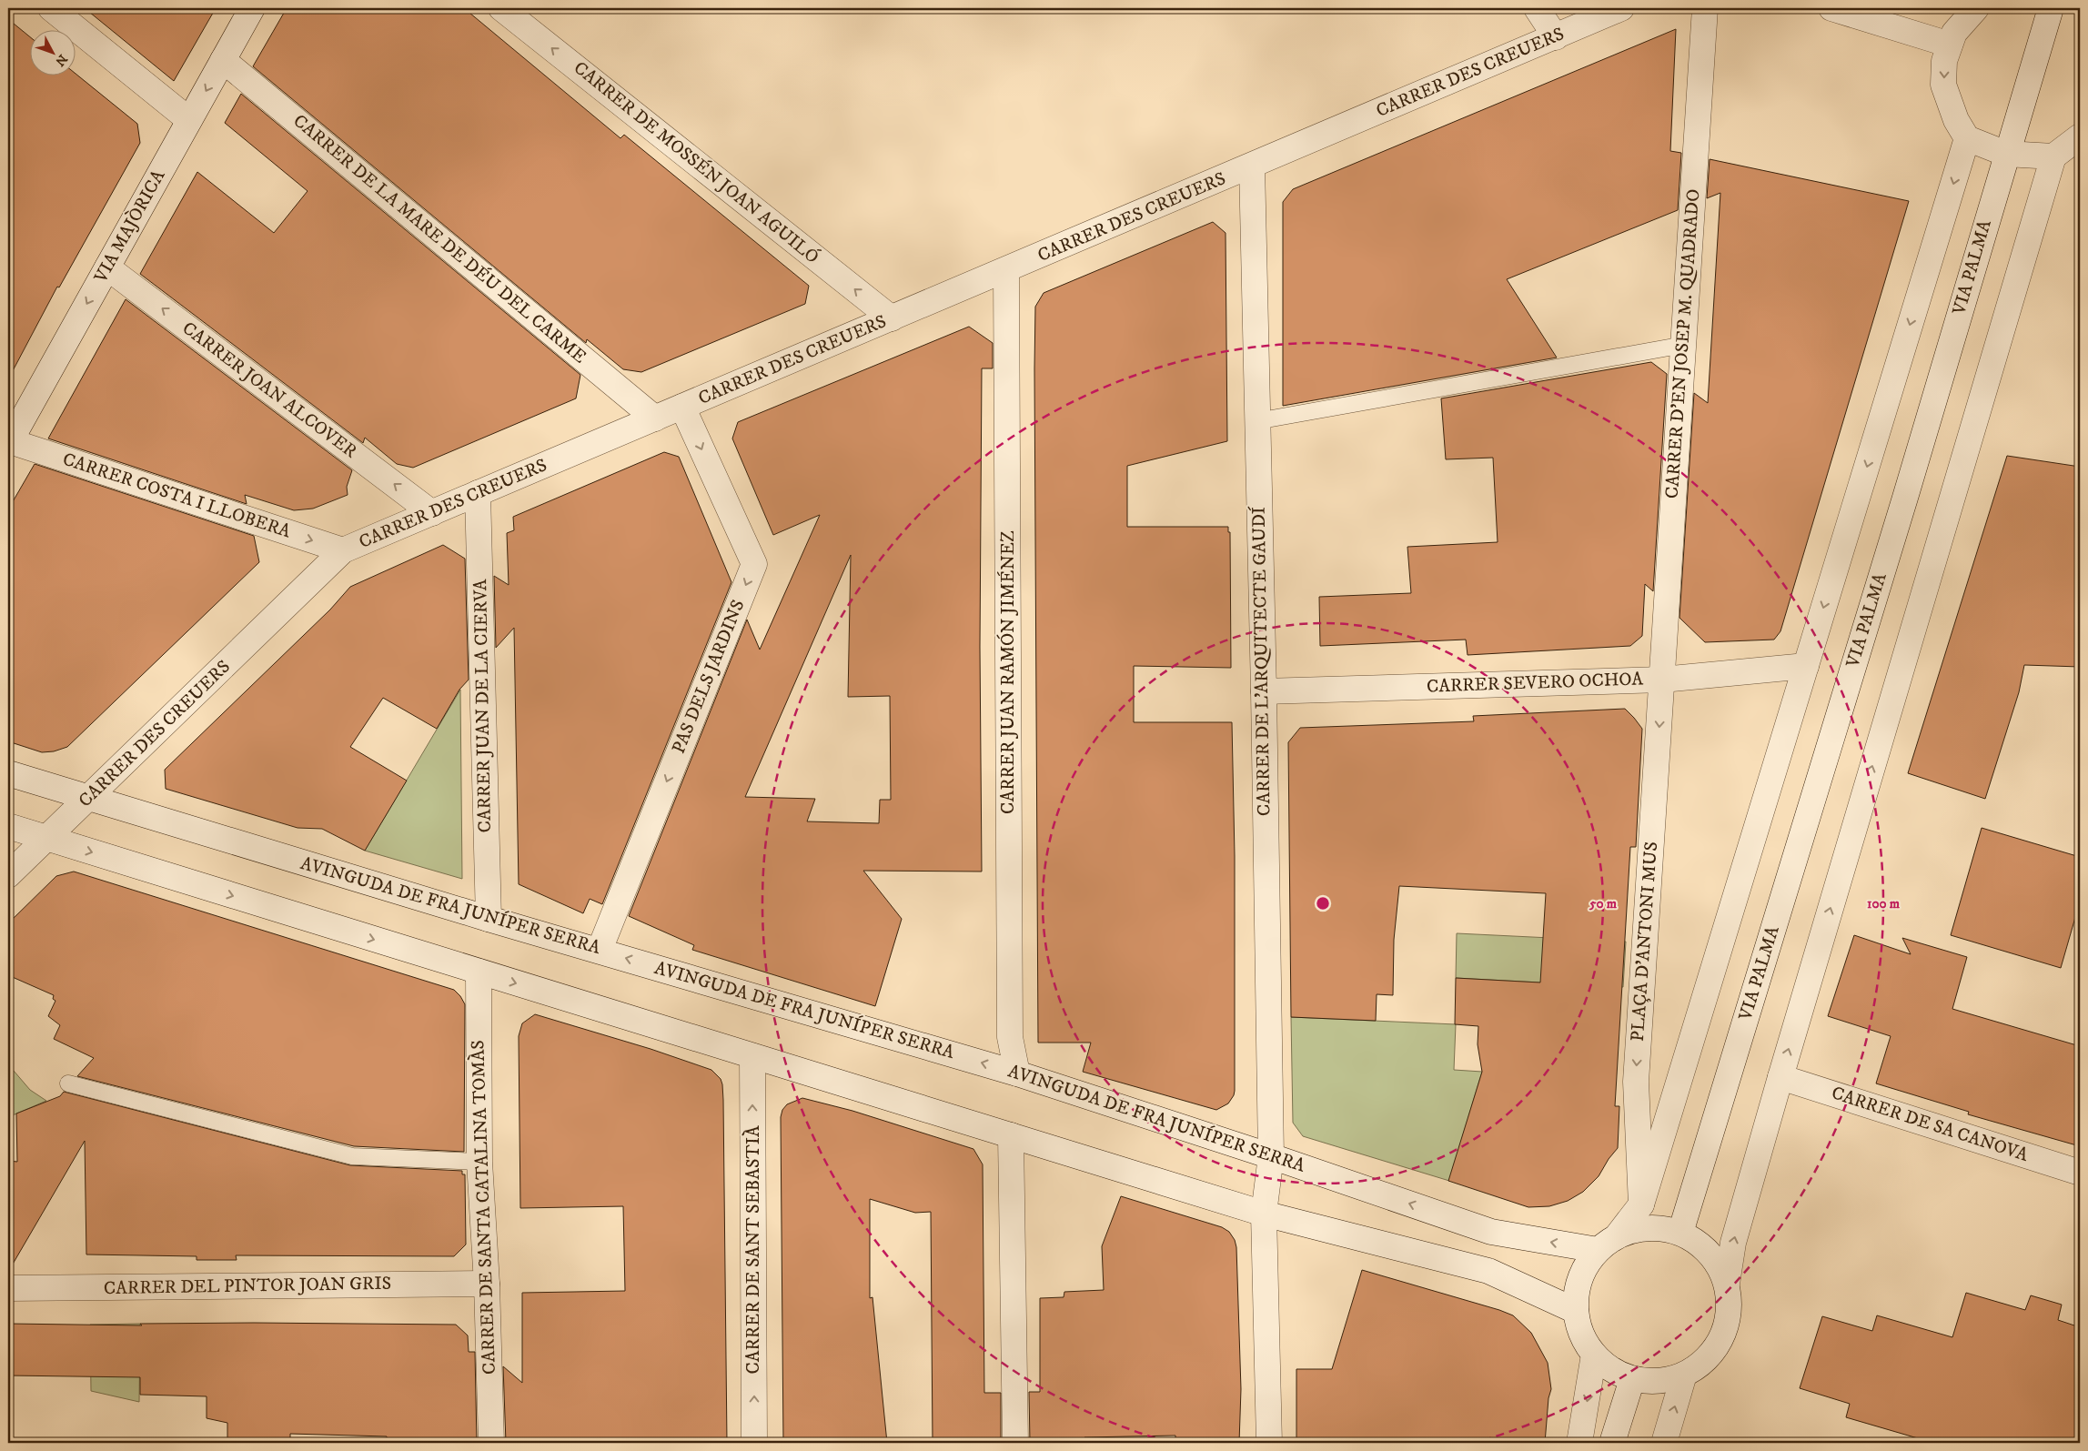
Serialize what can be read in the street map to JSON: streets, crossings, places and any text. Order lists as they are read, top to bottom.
{
  "streets": {
    "street": [
      "CARRER DES CREUERS",
      "CARRER DE MOSSÉN JOAN AGUILÓ",
      "VIA MAJÒRICA",
      "CARRER DE LA MARE DE DÉU DEL CARME",
      "VIA PALMA",
      "CARRER D'EN JOSEP M. QUADRADO",
      "CARRER JOAN ALCOVER",
      "CARRER COSTA I LLOBERA",
      "CARRER DE L'ARQUITECTE GAUDÍ",
      "CARRER JUAN RAMÓN JIMÉNEZ",
      "PAS DELS JARDINS",
      "CARRER SEVERO OCHOA",
      "CARRER JUAN DE LA CIERVA",
      "AVINGUDA DE FRA JUNÍPER SERRA",
      "PLAÇA D'ANTONI MUS",
      "CARRER DE SA CANOVA",
      "CARRER DE SANTA CATALINA TOMÀS",
      "CARRER DE SANT SEBASTIÀ",
      "CARRER DEL PINTOR JOAN GRIS"
    ]
  },
  "crossings": [
    ["CARRER DES CREUERS", "CARRER DE MOSSÉN JOAN AGUILÓ"],
    ["CARRER DES CREUERS", "CARRER DE LA MARE DE DÉU DEL CARME"],
    ["CARRER DES CREUERS", "CARRER JOAN ALCOVER"],
    ["CARRER DES CREUERS", "CARRER COSTA I LLOBERA"],
    ["CARRER DES CREUERS", "CARRER DE L'ARQUITECTE GAUDÍ"],
    ["CARRER DES CREUERS", "CARRER JUAN RAMÓN JIMÉNEZ"],
    ["CARRER DES CREUERS", "PAS DELS JARDINS"],
    ["CARRER DES CREUERS", "CARRER JUAN DE LA CIERVA"],
    ["CARRER DES CREUERS", "AVINGUDA DE FRA JUNÍPER SERRA"],
    ["VIA MAJÒRICA", "CARRER DE LA MARE DE DÉU DEL CARME"],
    ["VIA MAJÒRICA", "CARRER JOAN ALCOVER"],
    ["VIA MAJÒRICA", "CARRER COSTA I LLOBERA"],
    ["VIA PALMA", "AVINGUDA DE FRA JUNÍPER SERRA"],
    ["CARRER D'EN JOSEP M. QUADRADO", "CARRER SEVERO OCHOA"],
    ["CARRER D'EN JOSEP M. QUADRADO", "PLAÇA D'ANTONI MUS"],
    ["CARRER DE L'ARQUITECTE GAUDÍ", "CARRER SEVERO OCHOA"],
    ["CARRER DE L'ARQUITECTE GAUDÍ", "AVINGUDA DE FRA JUNÍPER SERRA"],
    ["CARRER JUAN RAMÓN JIMÉNEZ", "AVINGUDA DE FRA JUNÍPER SERRA"],
    ["PAS DELS JARDINS", "AVINGUDA DE FRA JUNÍPER SERRA"],
    ["CARRER SEVERO OCHOA", "PLAÇA D'ANTONI MUS"],
    ["CARRER JUAN DE LA CIERVA", "AVINGUDA DE FRA JUNÍPER SERRA"],
    ["CARRER DE SANTA CATALINA TOMÀS", "CARRER DEL PINTOR JOAN GRIS"]
  ],
  "one_way": [
    "CARRER DE MOSSÉN JOAN AGUILÓ",
    "VIA MAJÒRICA",
    "CARRER JOAN ALCOVER",
    "CARRER COSTA I LLOBERA",
    "PAS DELS JARDINS",
    "CARRER DE SANT SEBASTIÀ"
  ],
  "north": "bottom right",
  "rings": ["50 m", "100 m"]
}
